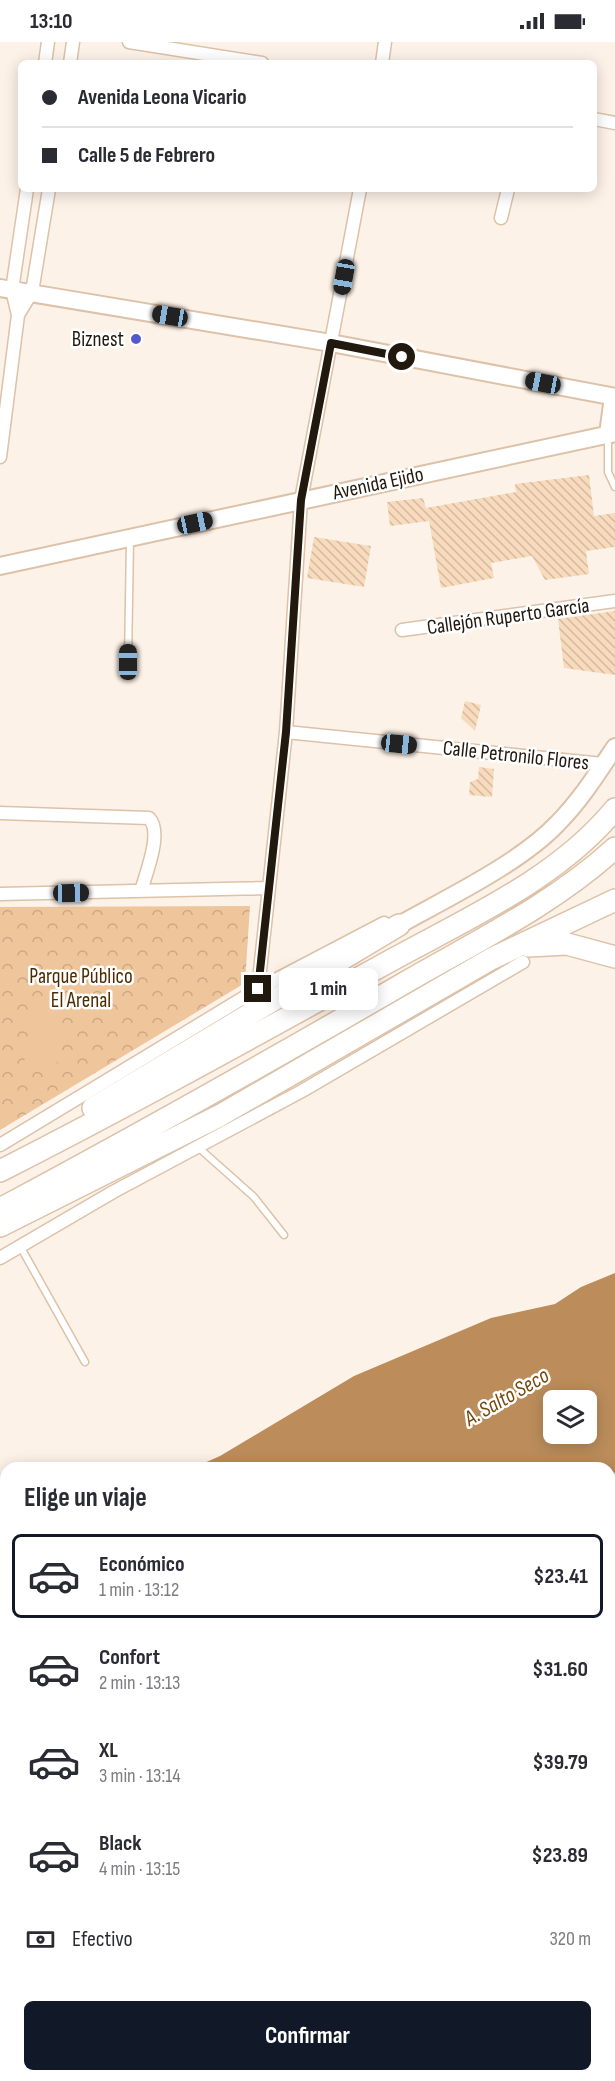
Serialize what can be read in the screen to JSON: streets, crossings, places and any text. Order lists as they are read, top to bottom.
{
  "streets": {
    "street": ["Avenida Ejido", "Callejón Ruperto García", "Calle Petronilo Flores"]
  },
  "water": ["A. Salto Seco"],
  "parks": ["Parque Público El Arenal"],
  "places": ["Biznest"],
  "page": {
    "status": "13:10",
    "banner": ["Avenida Leona Vicario", "Calle 5 de Febrero"],
    "bubble": "1 min",
    "heading": "Elige un viaje",
    "list": [
      {
        "name": "Económico",
        "note": "1 min · 13:12",
        "value": "$23.41"
      },
      {
        "name": "Confort",
        "note": "2 min · 13:13",
        "value": "$31.60"
      },
      {
        "name": "XL",
        "note": "3 min · 13:14",
        "value": "$39.79"
      },
      {
        "name": "Black",
        "note": "4 min · 13:15",
        "value": "$23.89"
      }
    ],
    "pay": ["Efectivo", "320 m"],
    "buttons": "Confirmar"
  }
}
